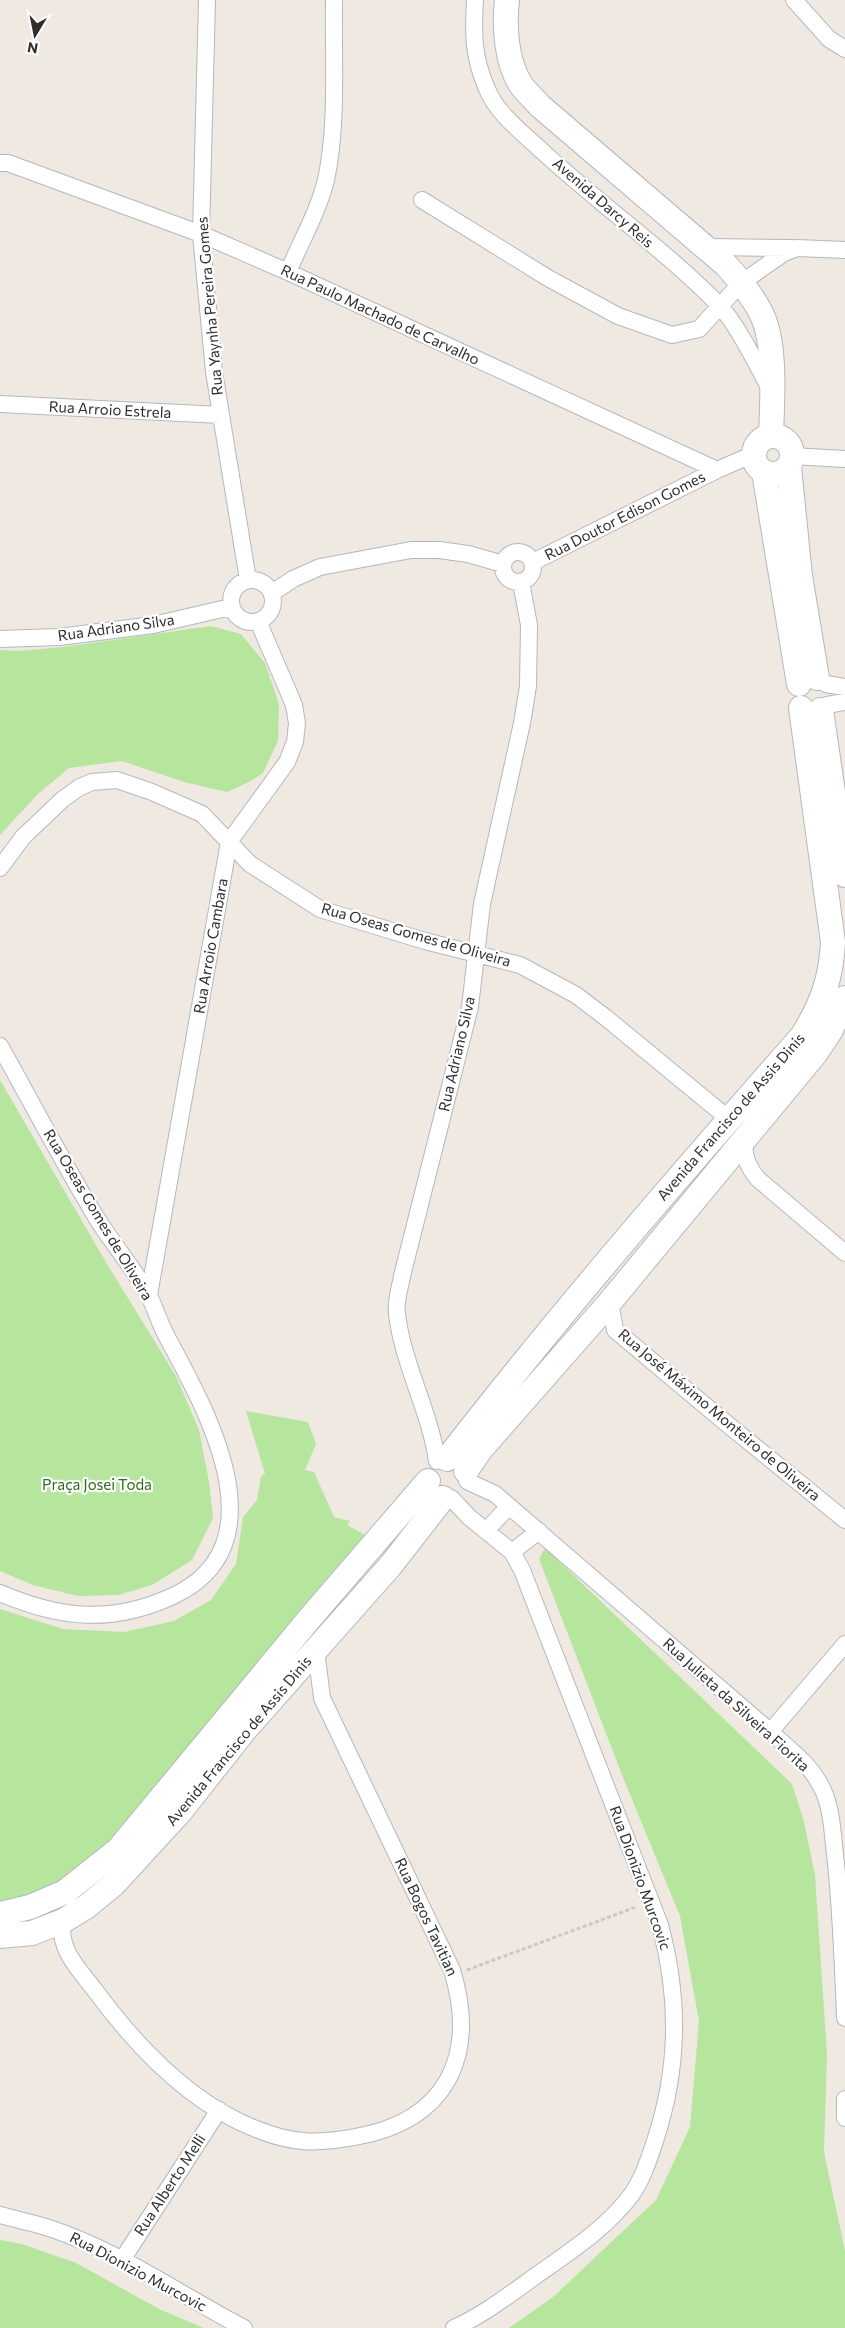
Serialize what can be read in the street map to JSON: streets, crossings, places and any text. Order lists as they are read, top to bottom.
{
  "streets": {
    "main road": ["Avenida Darcy Reis", "Avenida Francisco de Assis Dinis"],
    "street": [
      "Rua Yaynha Pereira Gomes",
      "Rua Paulo Machado de Carvalho",
      "Rua Arroio Estrela",
      "Rua Doutor Edison Gomes",
      "Rua Adriano Silva",
      "Rua Oseas Gomes de Oliveira",
      "Rua Arroio Cambara",
      "Rua José Máximo Monteiro de Oliveira",
      "Rua Julieta da Silveira Fiorita",
      "Rua Dionizio Murcovic",
      "Rua Bogos Tavitian",
      "Rua Alberto Melli"
    ]
  },
  "crossings": [
    ["Avenida Darcy Reis", "Avenida Francisco de Assis Dinis"],
    ["Rua Yaynha Pereira Gomes", "Rua Paulo Machado de Carvalho"],
    ["Rua Yaynha Pereira Gomes", "Rua Arroio Estrela"],
    ["Rua Yaynha Pereira Gomes", "Rua Adriano Silva"],
    ["Rua Yaynha Pereira Gomes", "Rua Arroio Cambara"],
    ["Rua Paulo Machado de Carvalho", "Rua Doutor Edison Gomes"],
    ["Rua Doutor Edison Gomes", "Rua Adriano Silva"],
    ["Rua Adriano Silva", "Rua Oseas Gomes de Oliveira"],
    ["Rua Adriano Silva", "Rua Arroio Cambara"],
    ["Rua Adriano Silva", "Avenida Francisco de Assis Dinis"],
    ["Rua Adriano Silva", "Rua Julieta da Silveira Fiorita"],
    ["Rua Adriano Silva", "Rua Dionizio Murcovic"],
    ["Rua Oseas Gomes de Oliveira", "Rua Arroio Cambara"],
    ["Rua Oseas Gomes de Oliveira", "Avenida Francisco de Assis Dinis"],
    ["Avenida Francisco de Assis Dinis", "Rua José Máximo Monteiro de Oliveira"],
    ["Avenida Francisco de Assis Dinis", "Rua Julieta da Silveira Fiorita"],
    ["Avenida Francisco de Assis Dinis", "Rua Dionizio Murcovic"],
    ["Avenida Francisco de Assis Dinis", "Rua Bogos Tavitian"],
    ["Rua Julieta da Silveira Fiorita", "Rua Dionizio Murcovic"],
    ["Rua Dionizio Murcovic", "Rua Alberto Melli"],
    ["Rua Bogos Tavitian", "Rua Alberto Melli"]
  ],
  "parks": ["Praça Josei Toda"],
  "north": "bottom"
}
